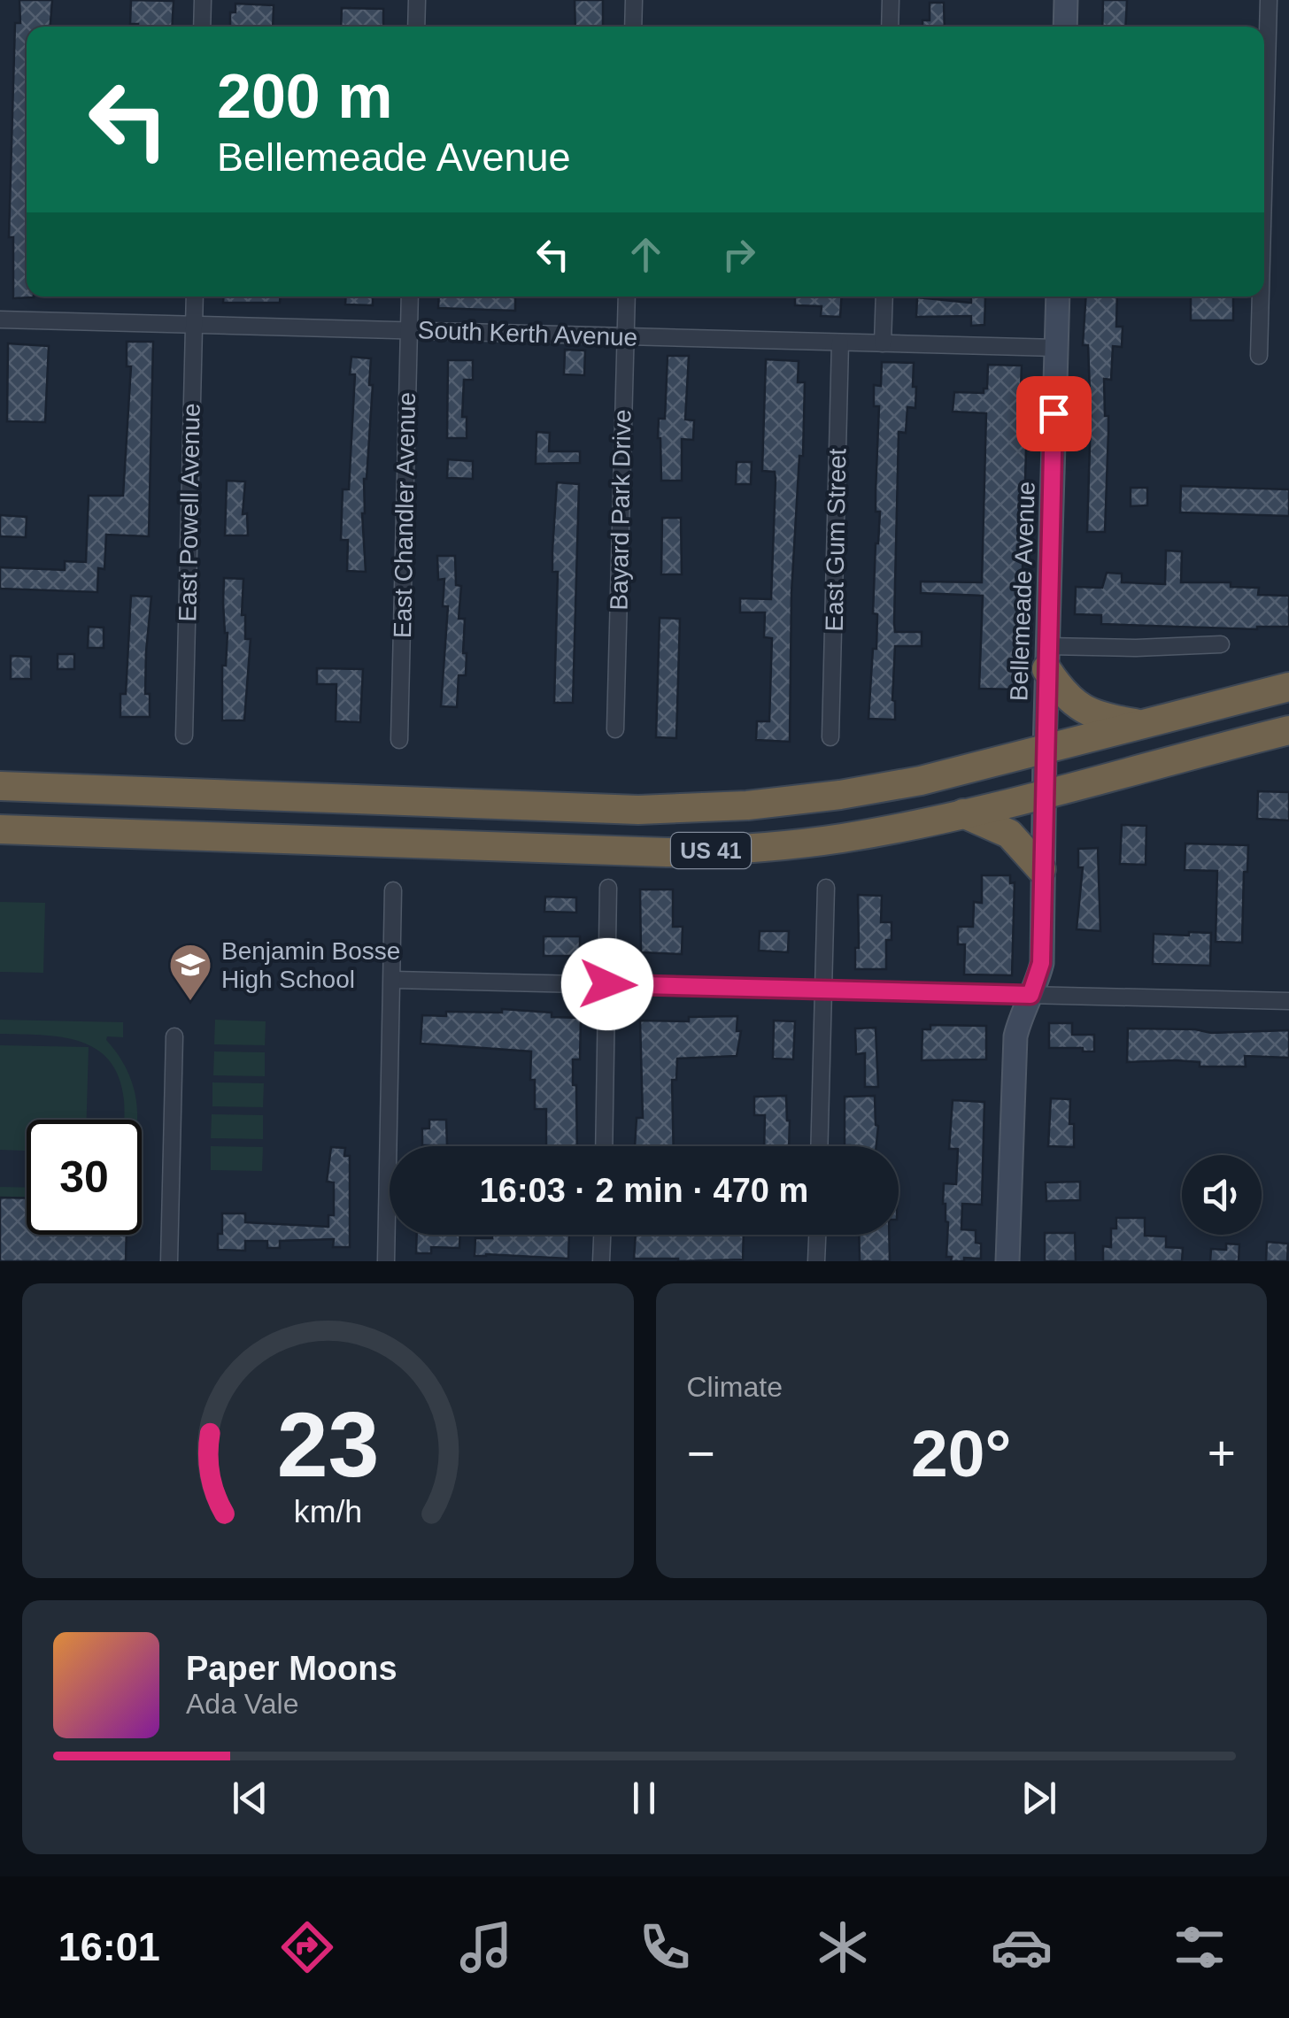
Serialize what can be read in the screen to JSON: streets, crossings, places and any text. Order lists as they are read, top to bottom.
{
  "streets": {
    "highway": ["US 41"],
    "street": [
      "South Kerth Avenue",
      "Bayard Park Drive",
      "East Powell Avenue",
      "East Chandler Avenue",
      "East Gum Street",
      "Bellemeade Avenue"
    ]
  },
  "crossings": [
    ["South Kerth Avenue", "Bayard Park Drive"],
    ["South Kerth Avenue", "East Powell Avenue"],
    ["South Kerth Avenue", "East Chandler Avenue"],
    ["South Kerth Avenue", "East Gum Street"],
    ["South Kerth Avenue", "Bellemeade Avenue"],
    ["Bellemeade Avenue", "US 41"]
  ],
  "places": {
    "school or university": ["Benjamin Bosse High School"]
  },
  "page": {
    "turn": ["200 m", "Bellemeade Avenue"],
    "limit": "30",
    "trip": "16:03 · 2 min · 470 m",
    "tile": "Climate",
    "heat": ["−", "20°", "+"],
    "song": ["Paper Moons", "Ada Vale"],
    "tabs": "16:01",
    "gauge": ["23", "km/h"]
  }
}
